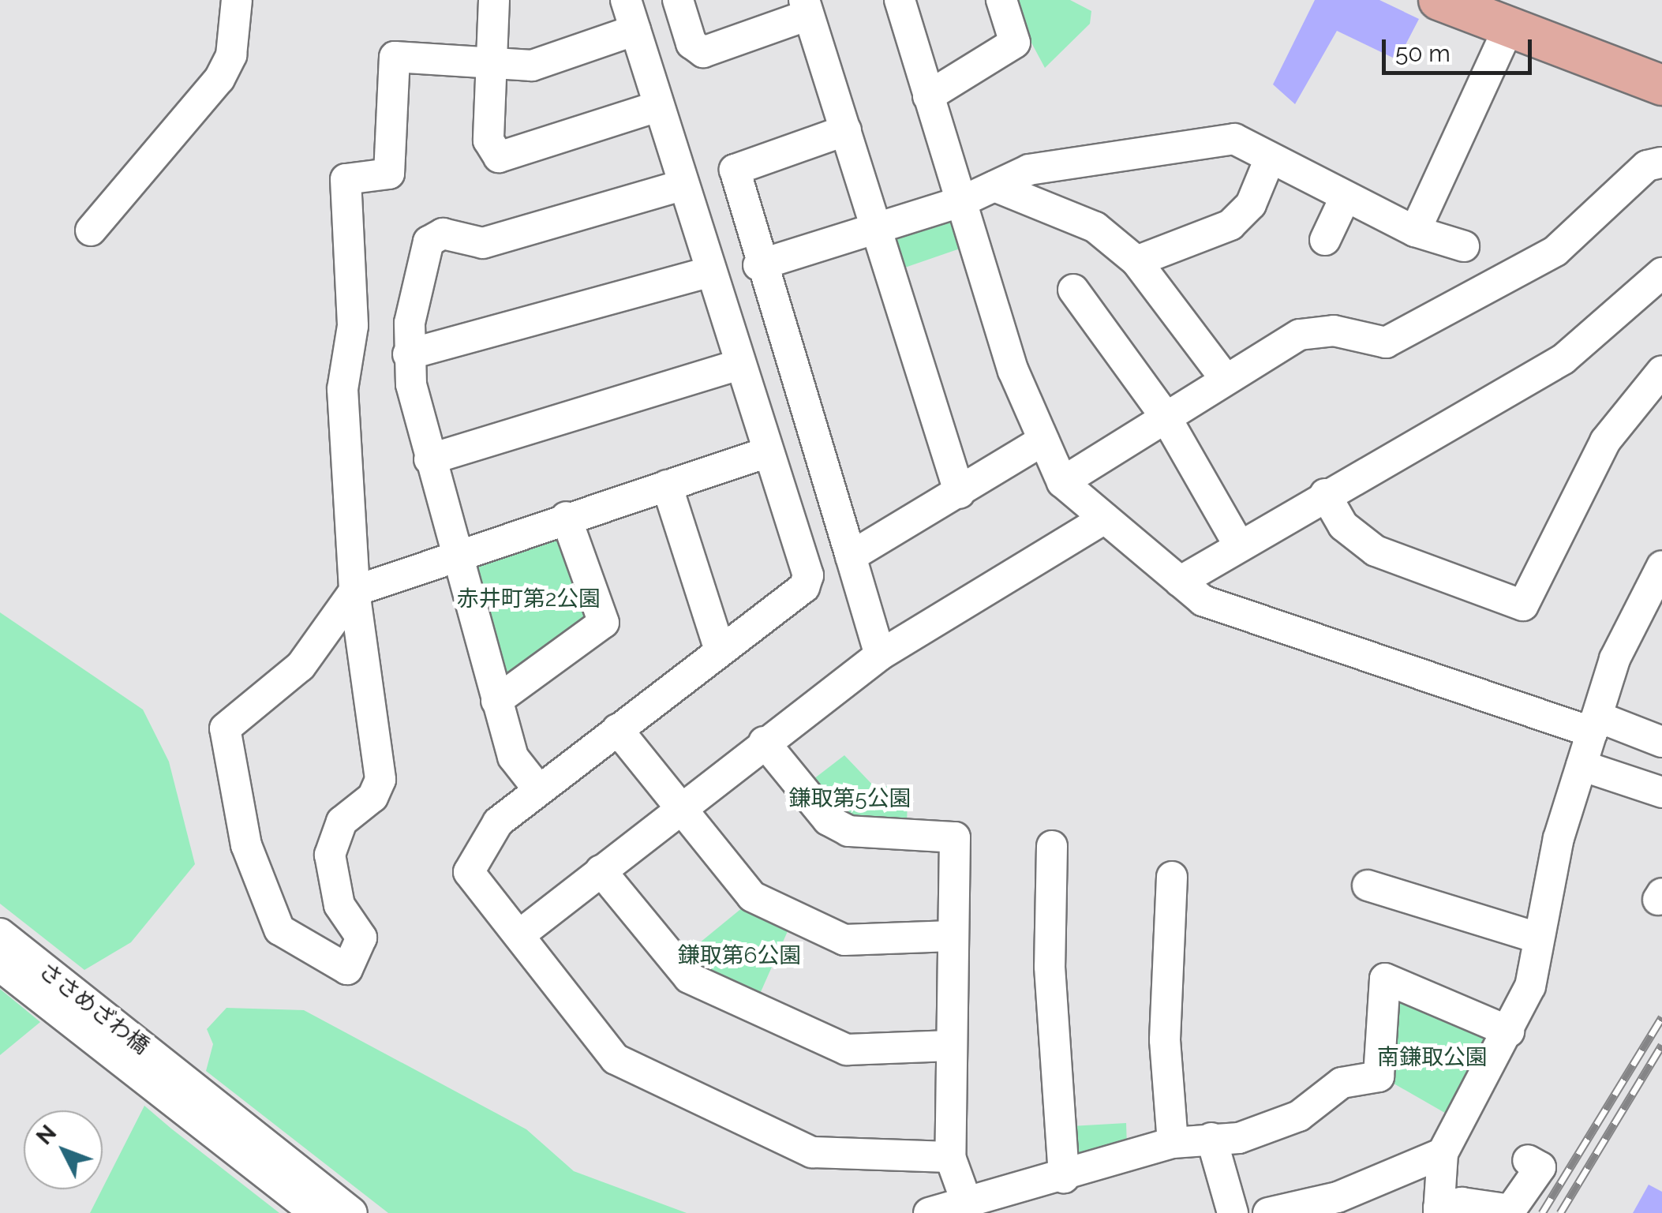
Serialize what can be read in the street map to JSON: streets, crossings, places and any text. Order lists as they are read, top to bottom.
{
  "streets": {
    "street": ["ささめざわ橋"]
  },
  "parks": [
    "赤井町第2公園",
    "鎌取第5公園",
    "鎌取第6公園",
    "南鎌取公園"
  ],
  "scale_bar": "50 m",
  "north": "top left"
}
